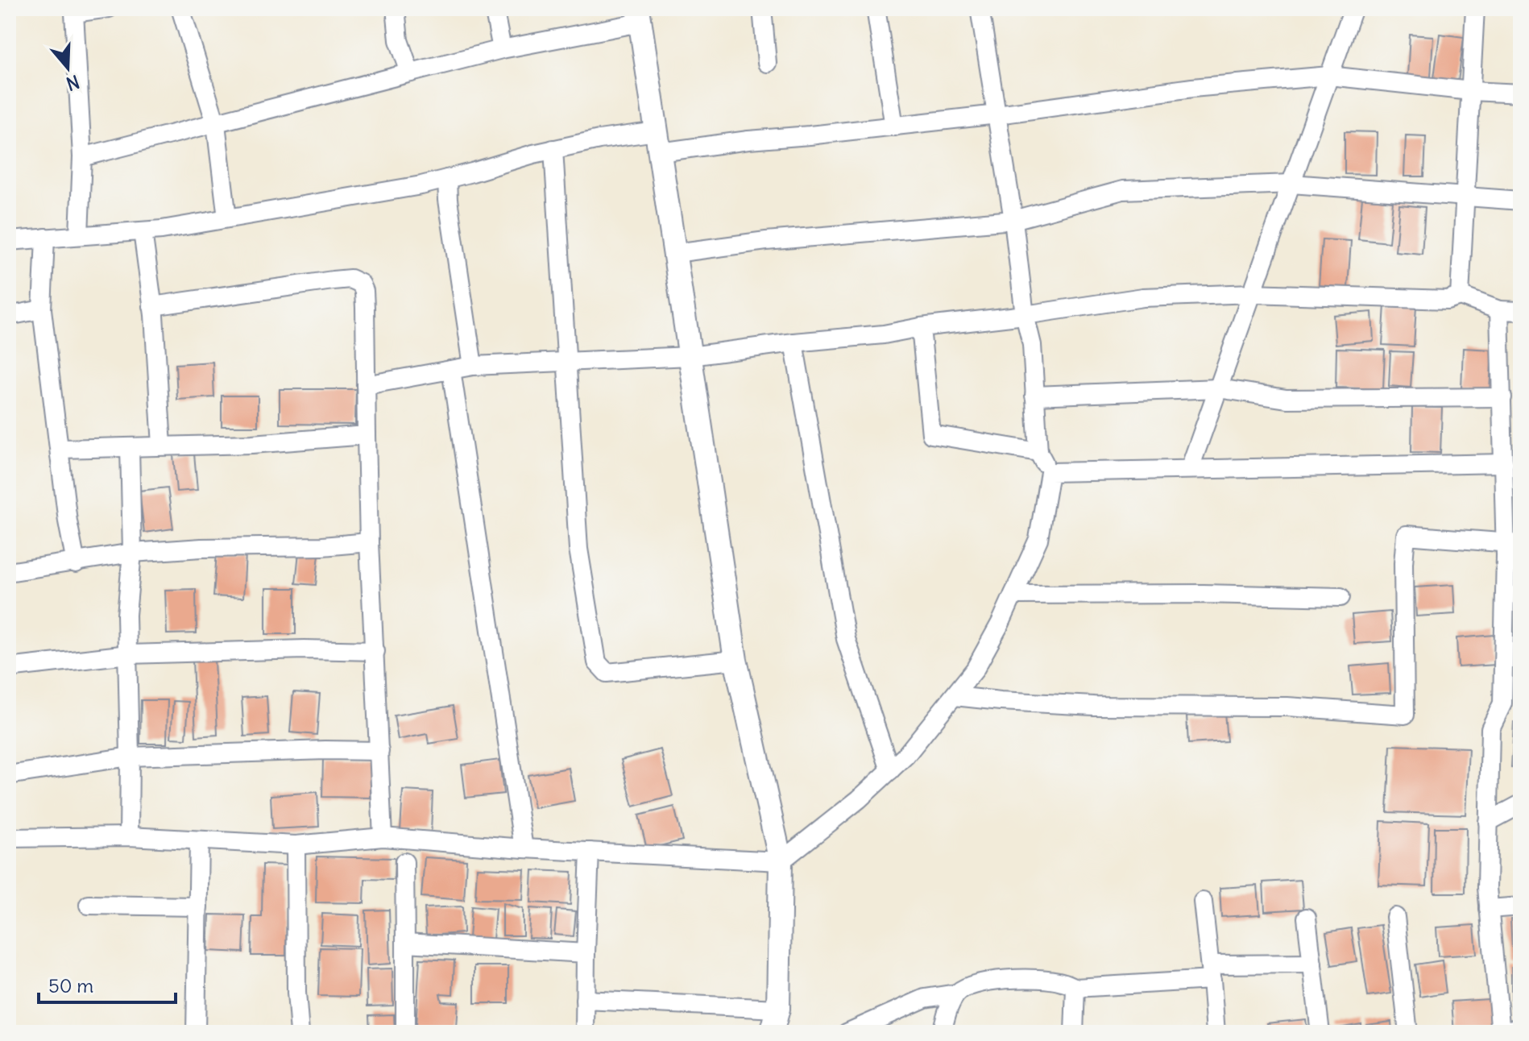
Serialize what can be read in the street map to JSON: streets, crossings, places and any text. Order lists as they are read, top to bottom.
{
  "scale_bar": "50 m",
  "north": "bottom"
}
